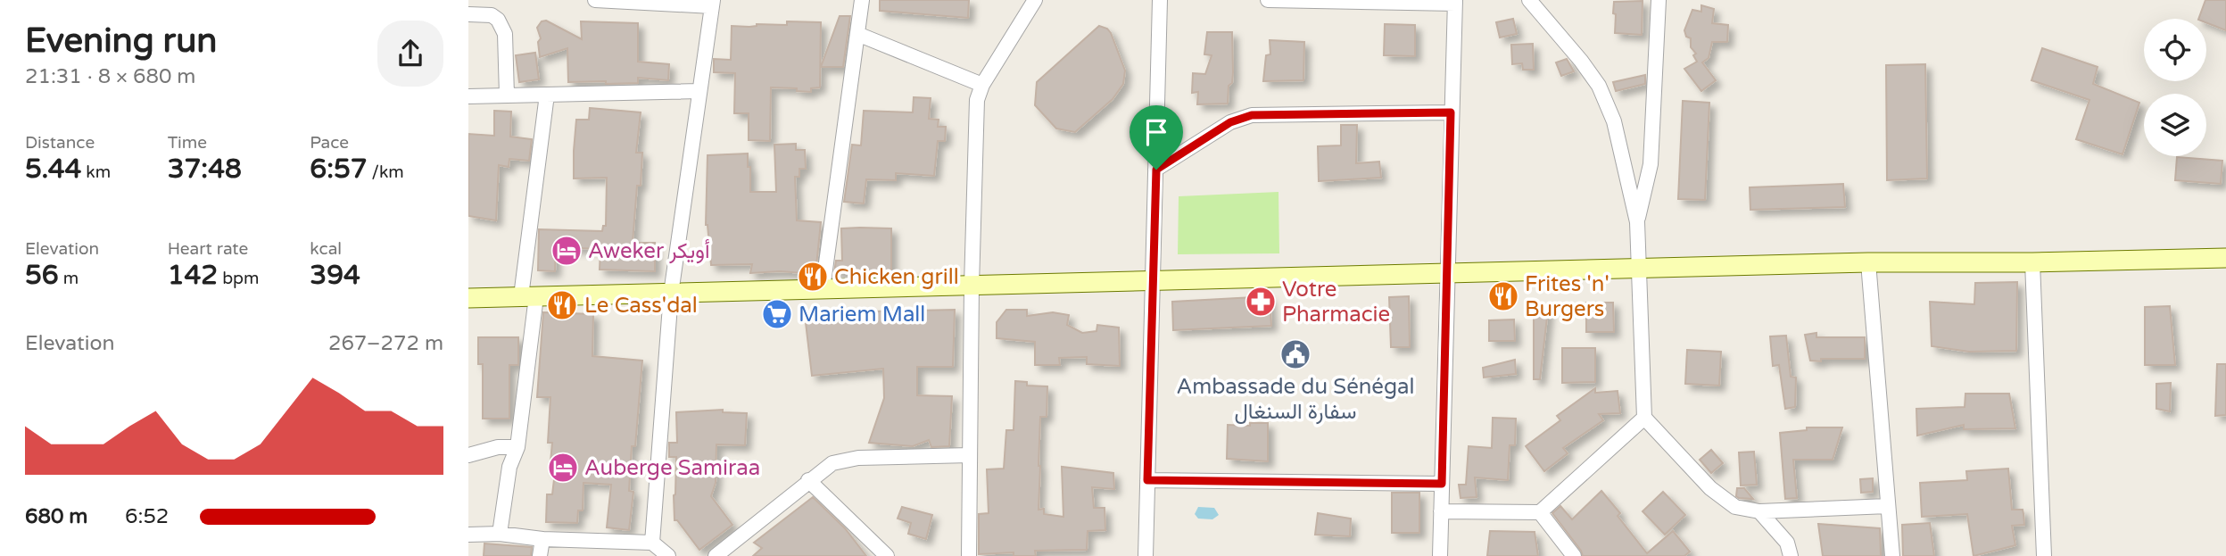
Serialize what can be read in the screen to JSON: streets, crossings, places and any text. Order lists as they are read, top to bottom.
{
  "places": {
    "hotel": ["Aweker أويكر", "Auberge Samiraa"],
    "restaurant": ["Chicken grill", "Frites 'n' Burgers", "Le Cass'dal"],
    "pharmacy": ["Votre Pharmacie"],
    "supermarket": ["Mariem Mall"],
    "public building": ["Ambassade du Sénégal سفارة السنغال"]
  },
  "page": {
    "heading": ["Evening run", "21:31 · 8 × 680 m"],
    "stats": [
      ["Distance", "5.44 km"],
      ["Time", "37:48"],
      ["Pace", "6:57 /km"],
      ["Elevation", "56 m"],
      ["Heart rate", "142 bpm"],
      ["kcal", "394"]
    ],
    "chart": ["Elevation", "267–272 m"],
    "list": [
      {
        "name": "680 m",
        "note": "6:52"
      }
    ]
  }
}
